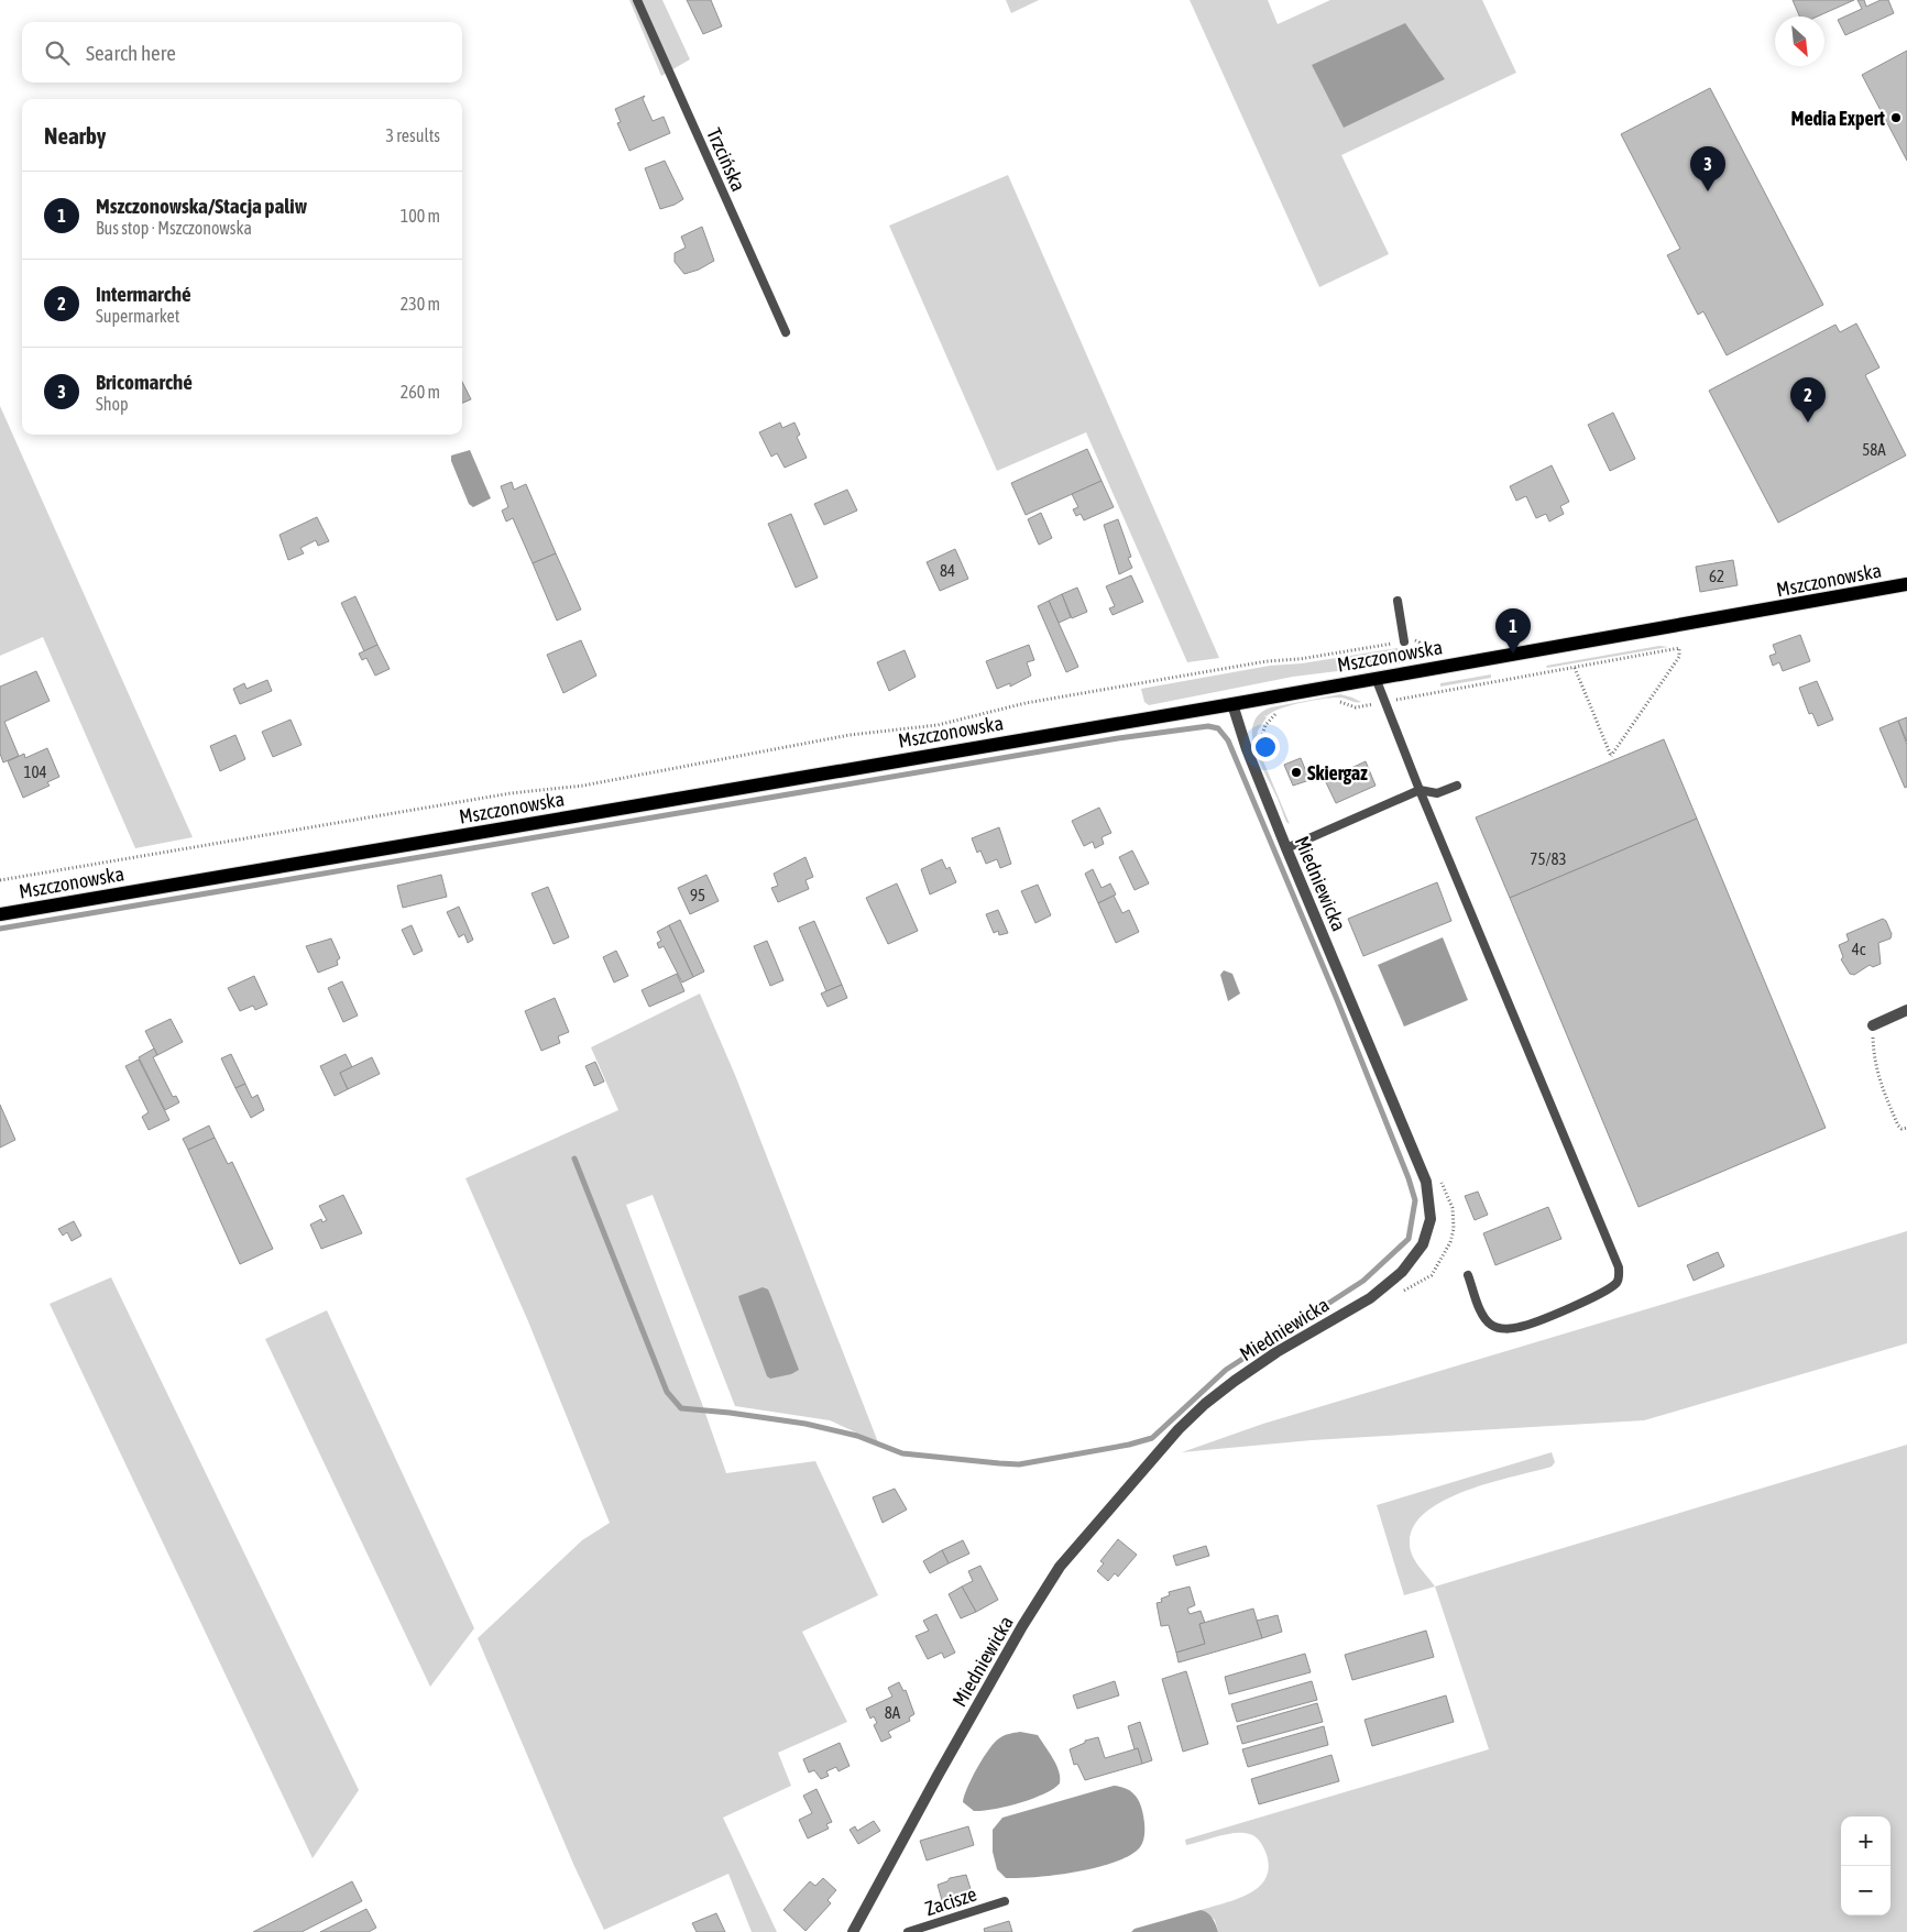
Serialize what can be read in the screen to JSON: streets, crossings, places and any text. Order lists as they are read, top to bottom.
{
  "streets": {
    "main road": ["Mszczonowska"],
    "street": ["Miedniewicka"],
    "lane": ["Trzcińska", "Zacisze"]
  },
  "crossings": [
    ["Mszczonowska", "Miedniewicka"]
  ],
  "places": ["Media Expert", "Skiergaz"],
  "house_numbers": [
    "58A",
    "84",
    "62",
    "104",
    "75/83",
    "95",
    "4c",
    "8A"
  ],
  "north": "bottom right",
  "page": {
    "search": "Search here",
    "heading": ["Nearby", "3 results"],
    "pins": ["3", "2", "1"],
    "list": [
      {
        "mark": "1",
        "name": "Mszczonowska/Stacja paliw",
        "note": "Bus stop · Mszczonowska",
        "value": "100 m"
      },
      {
        "mark": "2",
        "name": "Intermarché",
        "note": "Supermarket",
        "value": "230 m"
      },
      {
        "mark": "3",
        "name": "Bricomarché",
        "note": "Shop",
        "value": "260 m"
      }
    ],
    "map_buttons": ["+", "−"]
  }
}
